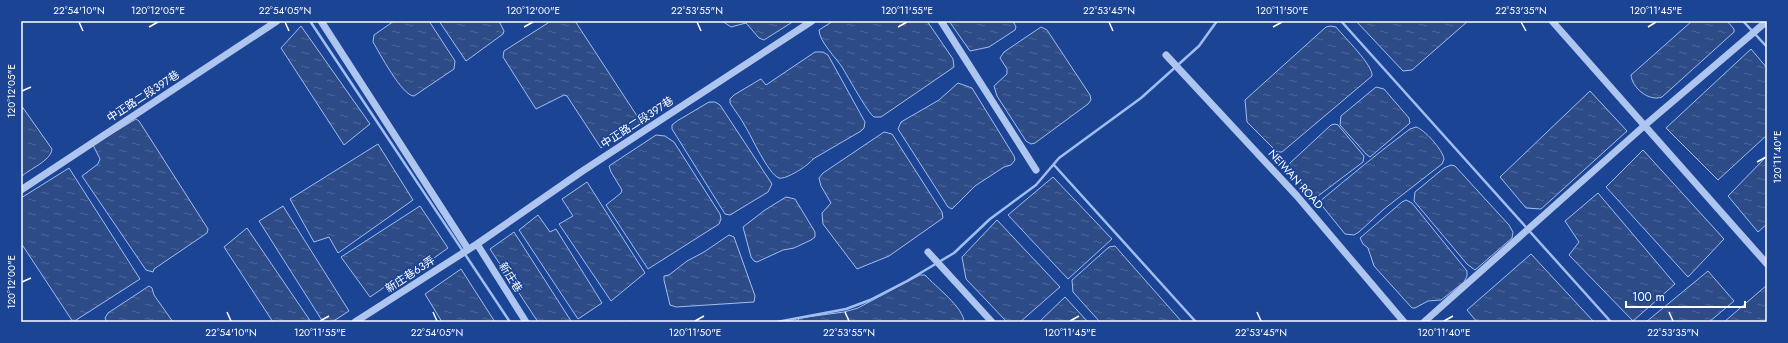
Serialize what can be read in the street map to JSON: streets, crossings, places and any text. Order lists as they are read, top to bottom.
{
  "streets": {
    "street": [
      "中正路二段397巷",
      "NEIWAN ROAD",
      "新庄巷63弄",
      "新庄巷"
    ]
  },
  "crossings": [
    ["中正路二段397巷", "新庄巷63弄"],
    ["中正路二段397巷", "新庄巷"],
    ["新庄巷63弄", "新庄巷"]
  ],
  "scale_bar": "100 m",
  "coordinates": [
    "22°54'10\"N",
    "120°12'05\"E",
    "22°54'05\"N",
    "120°12'00\"E",
    "22°53'55\"N",
    "120°11'55\"E",
    "22°53'45\"N",
    "120°11'50\"E",
    "22°53'35\"N",
    "120°11'45\"E",
    "120°11'40\"E"
  ]
}
